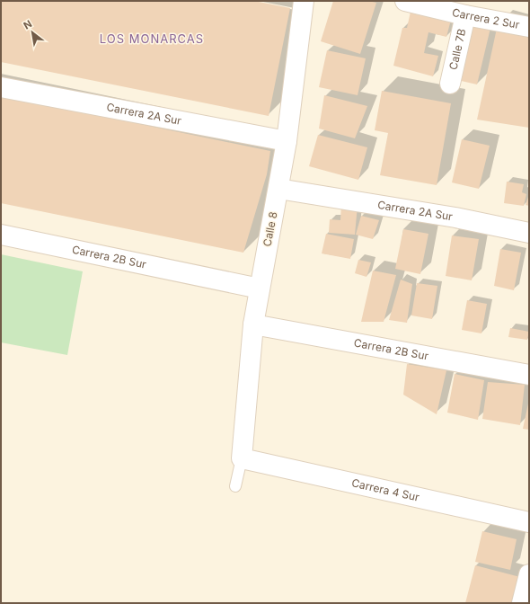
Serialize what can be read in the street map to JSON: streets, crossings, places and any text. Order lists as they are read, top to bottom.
{
  "streets": {
    "street": [
      "Carrera 2 Sur",
      "Calle 7B",
      "Carrera 2A Sur",
      "Calle 8",
      "Carrera 2B Sur",
      "Carrera 4 Sur"
    ]
  },
  "crossings": [
    ["Carrera 2 Sur", "Calle 7B"],
    ["Carrera 2A Sur", "Calle 8"],
    ["Calle 8", "Carrera 2B Sur"],
    ["Calle 8", "Carrera 4 Sur"]
  ],
  "districts": ["LOS MONARCAS"],
  "north": "top left"
}
